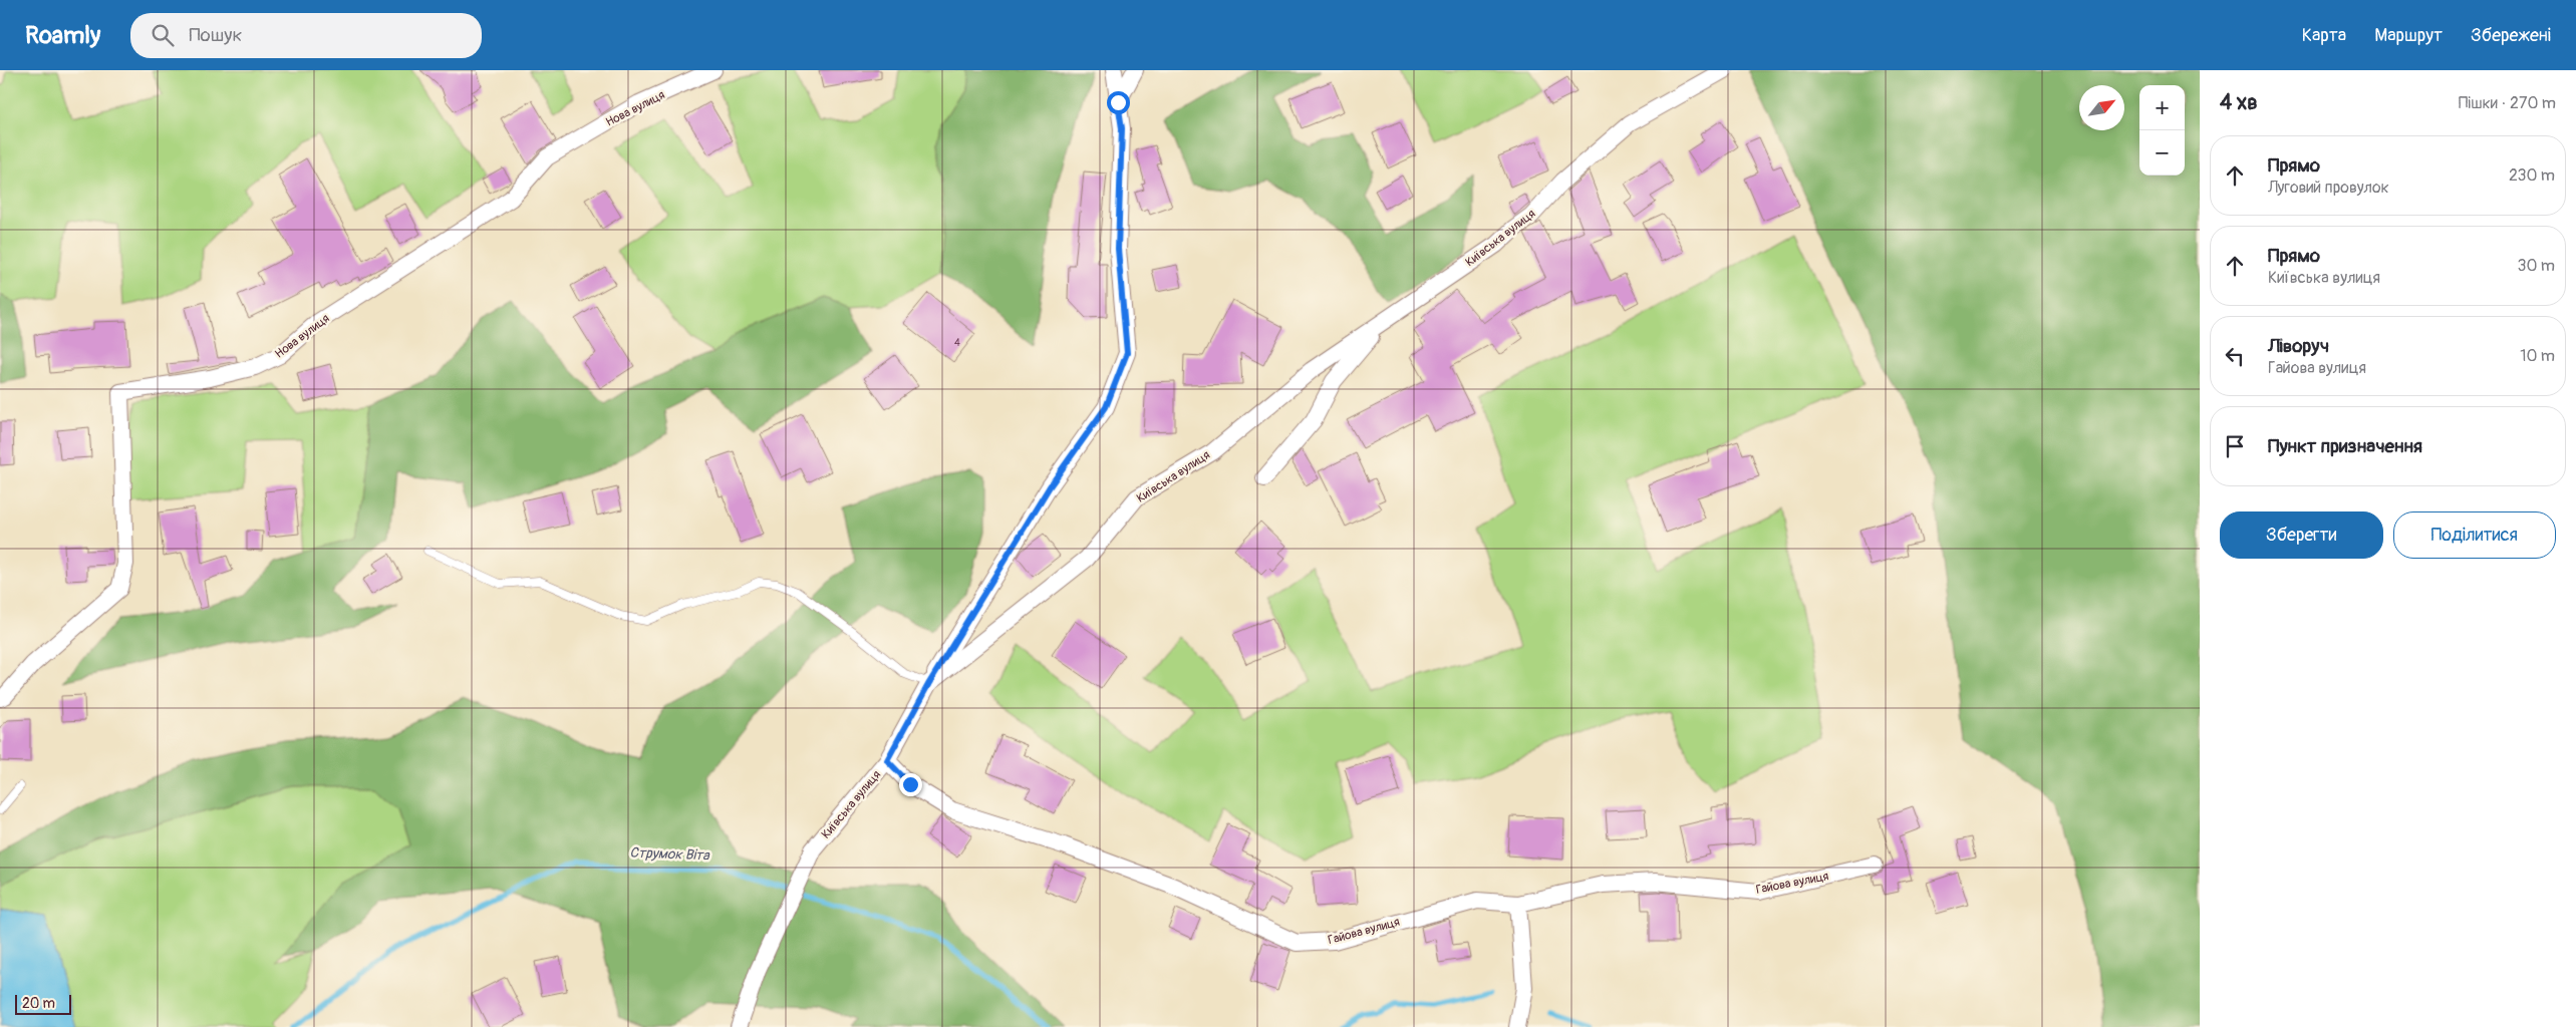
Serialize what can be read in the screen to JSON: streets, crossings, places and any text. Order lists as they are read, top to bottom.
{
  "streets": {
    "street": ["Нова вулиця", "Київська вулиця", "Гайова вулиця"]
  },
  "crossings": [
    ["Київська вулиця", "Гайова вулиця"]
  ],
  "water": ["Струмок Віта"],
  "house_numbers": ["4"],
  "scale_bar": "20 m",
  "north": "top right",
  "page": {
    "header": "Roamly",
    "search": "Пошук",
    "nav": ["Карта", "Маршрут", "Збережені"],
    "heading": ["4 хв", "Пішки · 270 m"],
    "map_buttons": ["+", "−"],
    "list": [
      ["Прямо", "Луговий провулок", "230 m"],
      ["Прямо", "Київська вулиця", "30 m"],
      ["Ліворуч", "Гайова вулиця", "10 m"],
      "Пункт призначення"
    ],
    "buttons": ["Зберегти", "Поділитися"],
    "scale": "20 m"
  }
}
